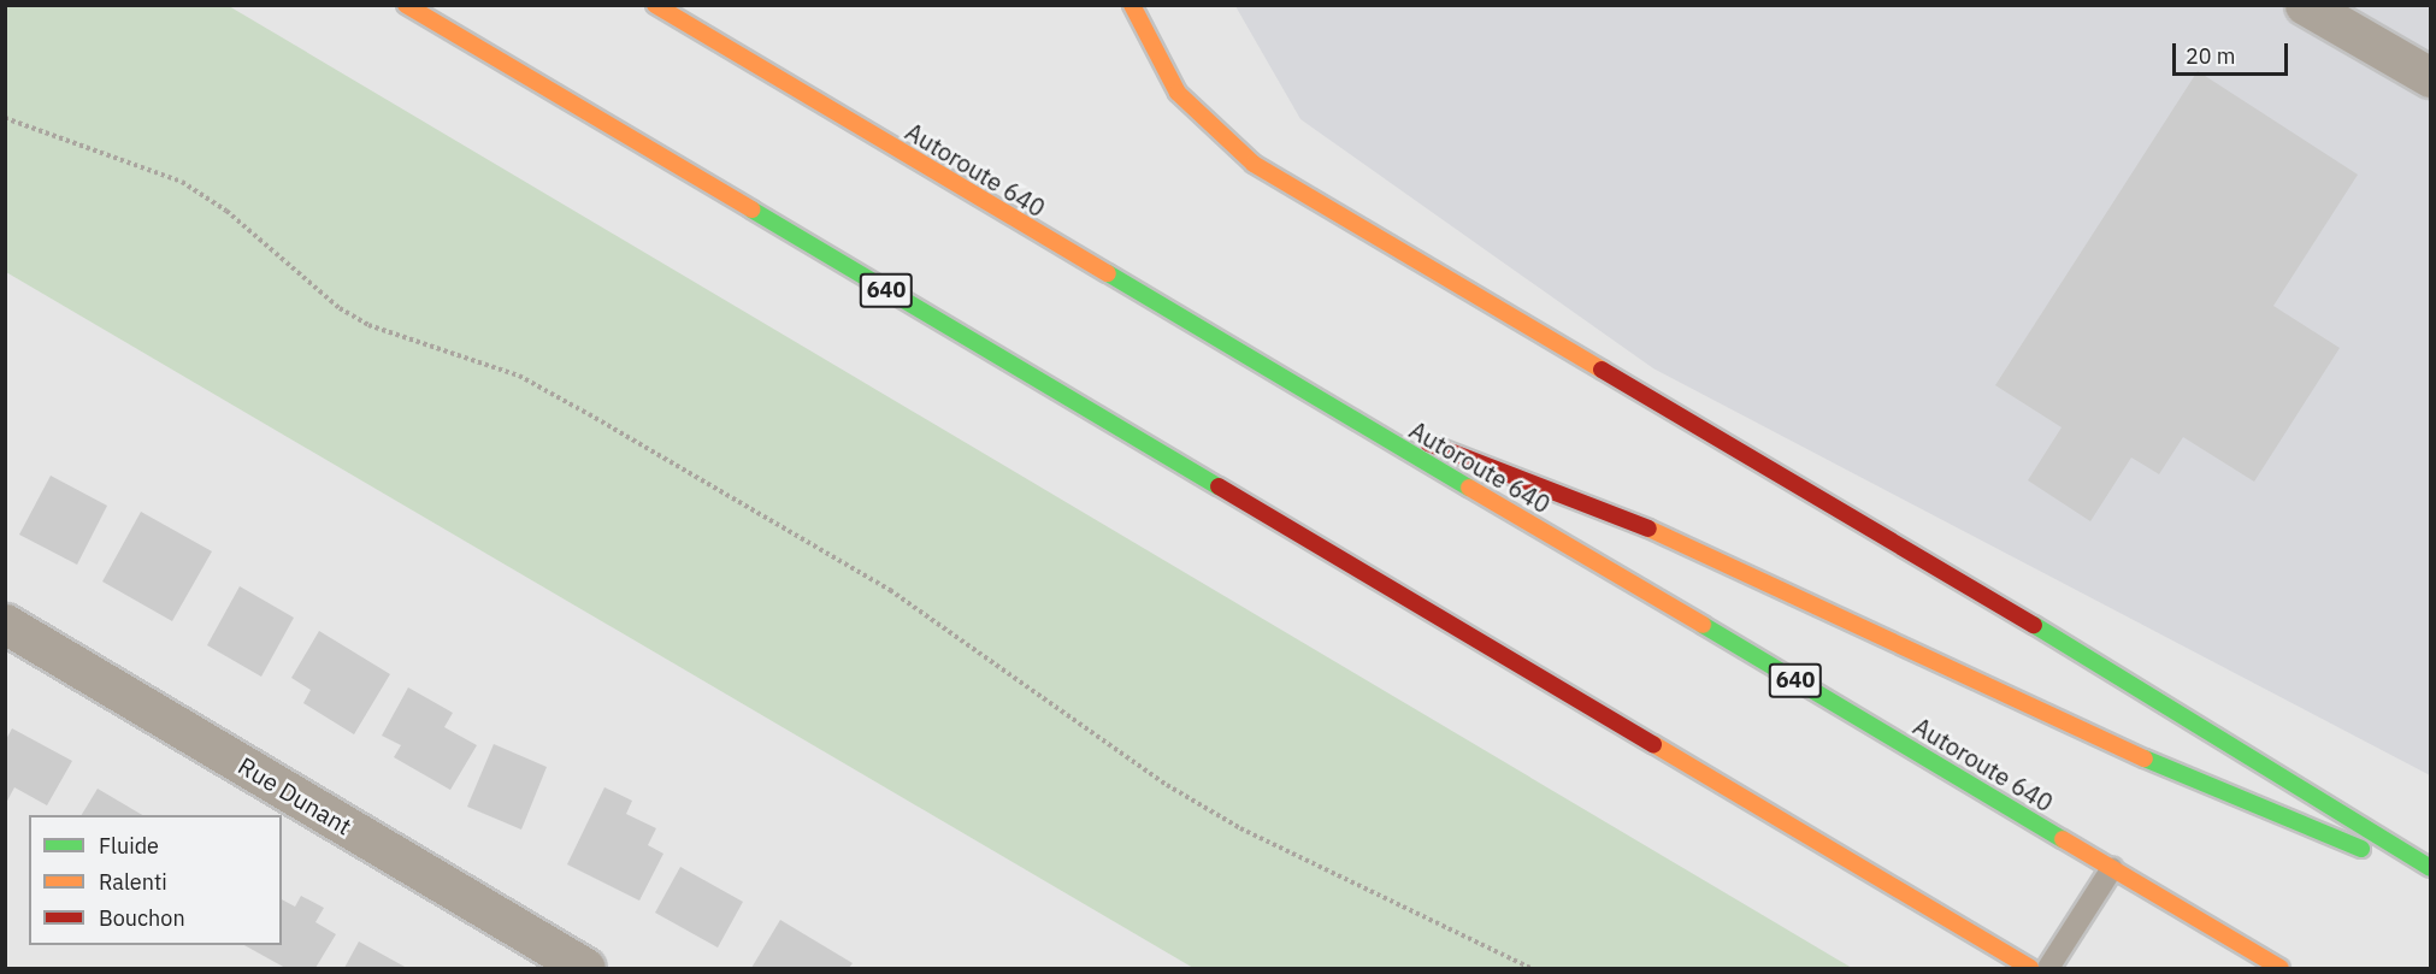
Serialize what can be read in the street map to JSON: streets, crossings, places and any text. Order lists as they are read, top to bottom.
{
  "streets": {
    "highway": ["Autoroute 640", "640"],
    "street": ["Rue Dunant"]
  },
  "legend": ["Fluide", "Ralenti", "Bouchon"],
  "scale_bar": "20 m"
}
